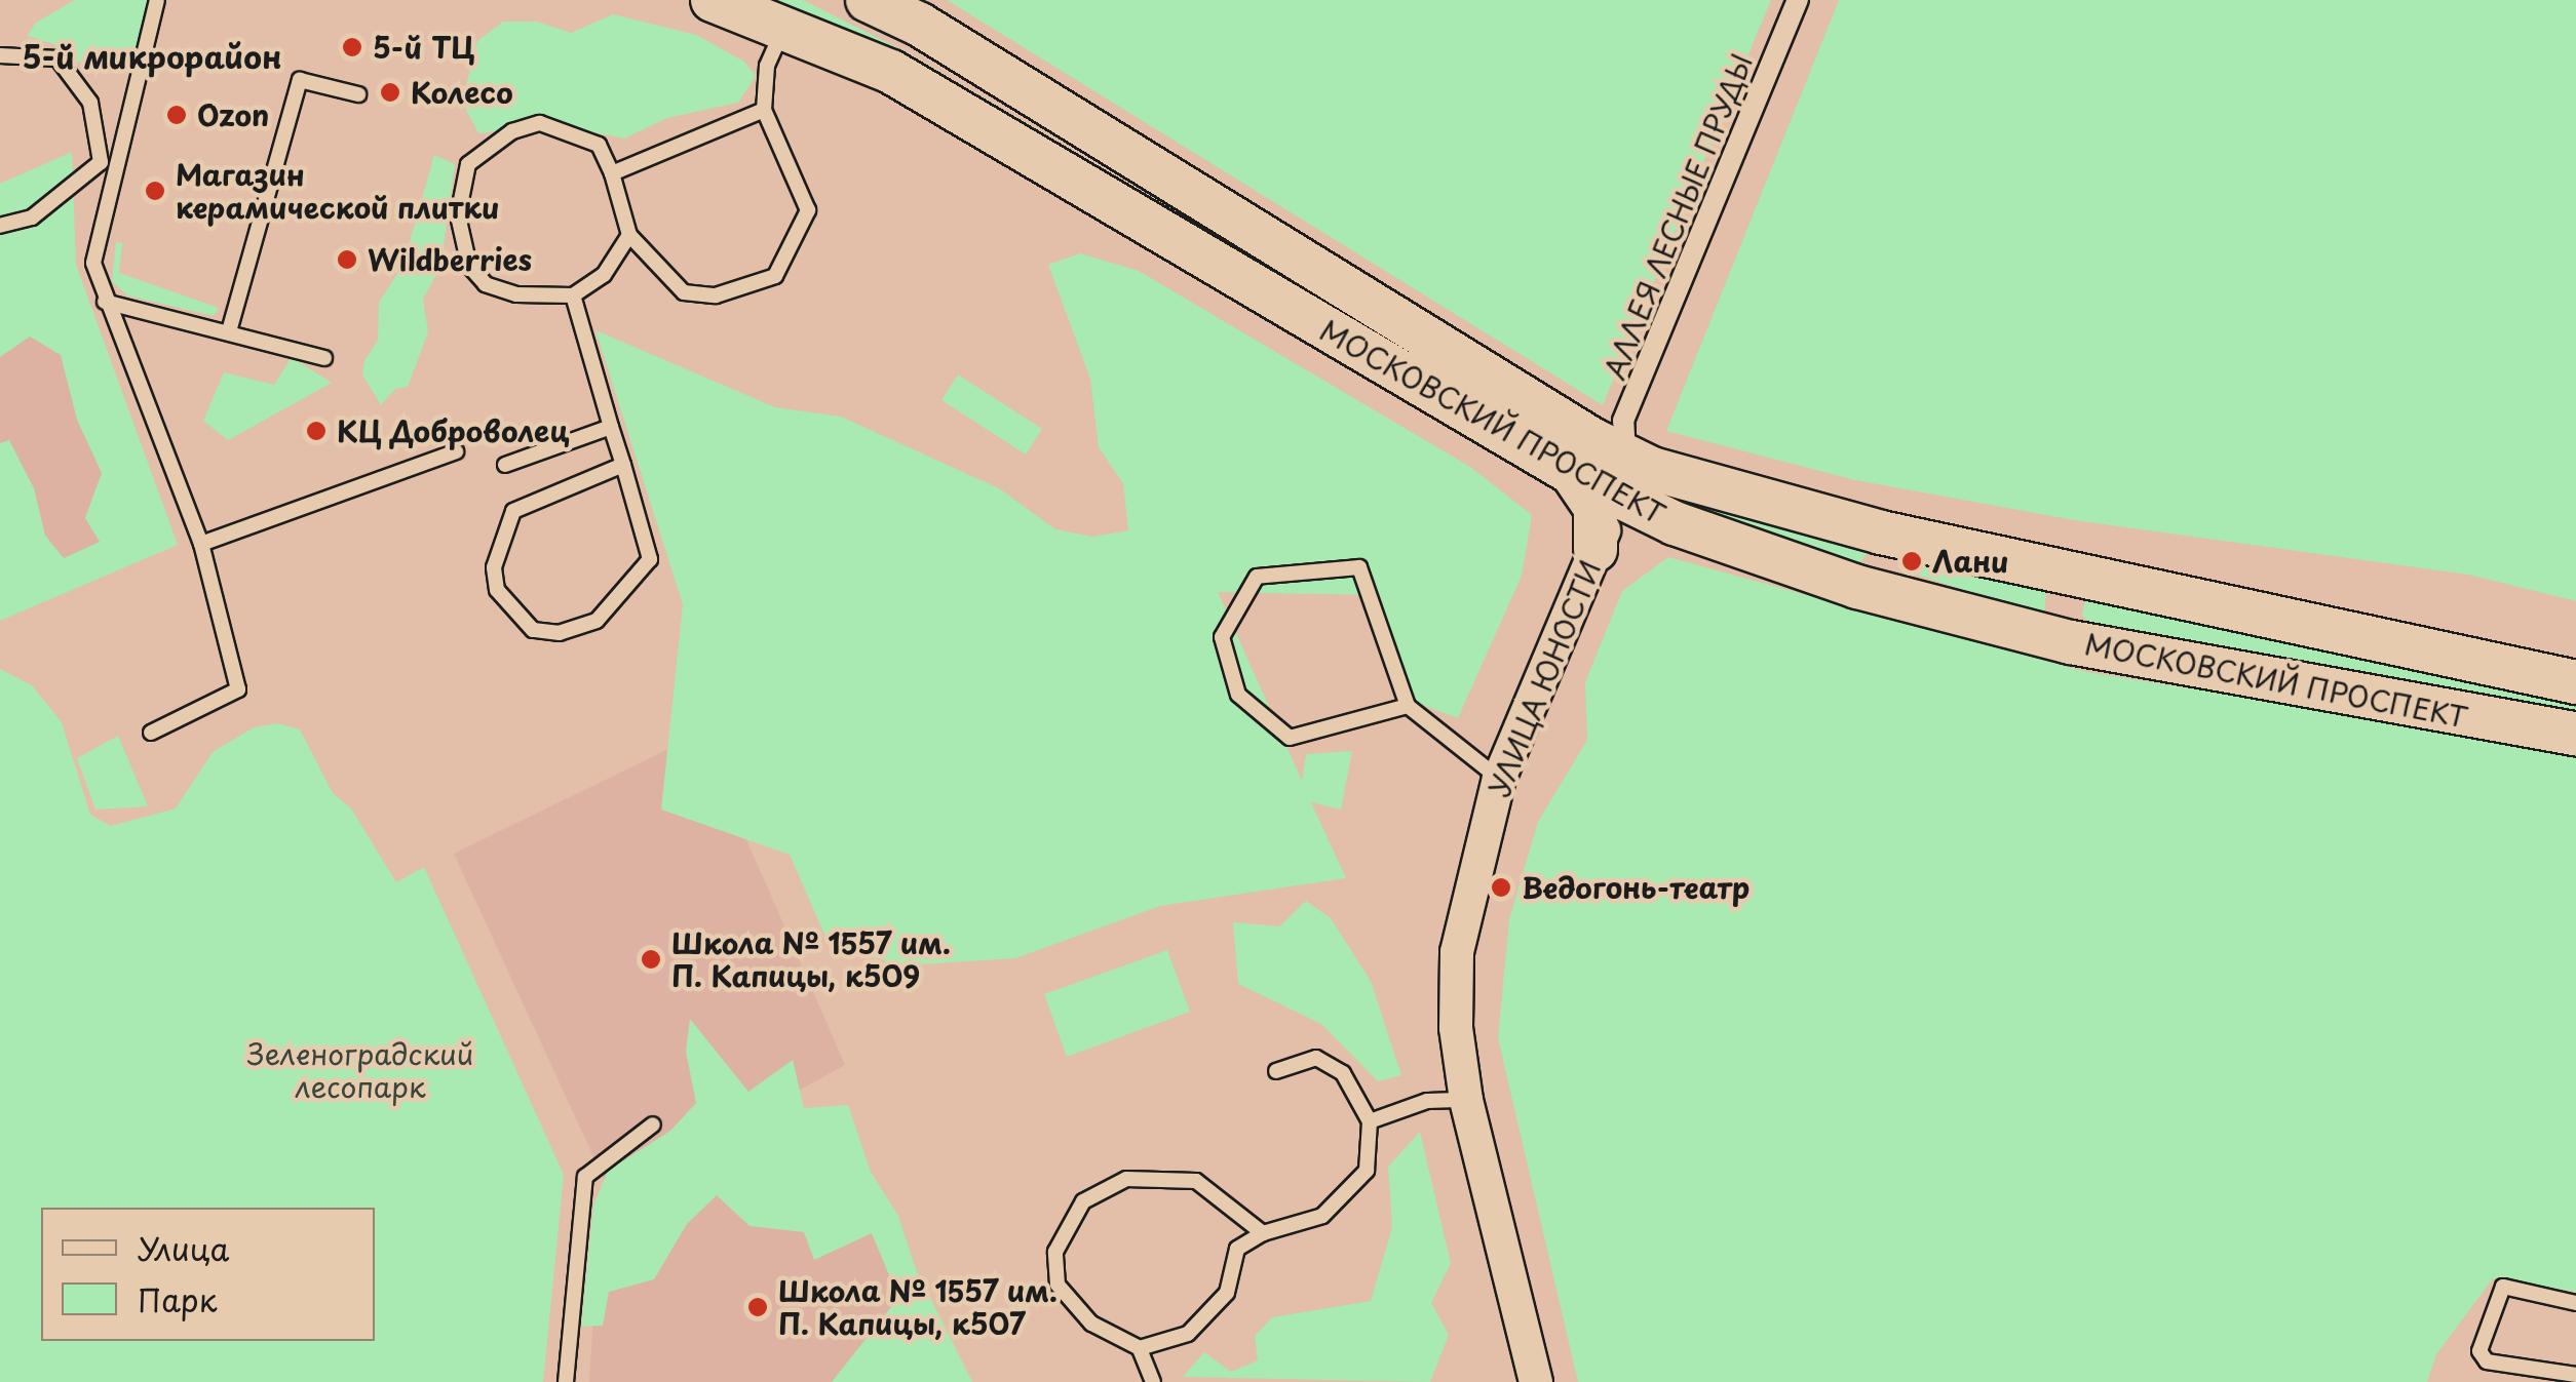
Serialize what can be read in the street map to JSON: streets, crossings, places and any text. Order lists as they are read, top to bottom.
{
  "streets": {
    "main road": ["МОСКОВСКИЙ ПРОСПЕКТ"],
    "street": ["АЛЛЕЯ ЛЕСНЫЕ ПРУДЫ", "УЛИЦА ЮНОСТИ"]
  },
  "crossings": [
    ["АЛЛЕЯ ЛЕСНЫЕ ПРУДЫ", "МОСКОВСКИЙ ПРОСПЕКТ"],
    ["АЛЛЕЯ ЛЕСНЫЕ ПРУДЫ", "УЛИЦА ЮНОСТИ"],
    ["МОСКОВСКИЙ ПРОСПЕКТ", "УЛИЦА ЮНОСТИ"]
  ],
  "districts": ["5-й микрорайон"],
  "parks": ["Зеленоградский лесопарк"],
  "places": [
    "5-й ТЦ",
    "Колесо",
    "Ozon",
    "Магазин керамической плитки",
    "Wildberries",
    "КЦ Доброволец",
    "Лани",
    "Ведогонь-театр",
    "Школа № 1557 им. П. Капицы, к509",
    "Школа № 1557 им. П. Капицы, к507"
  ],
  "legend": ["Улица", "Парк"]
}
